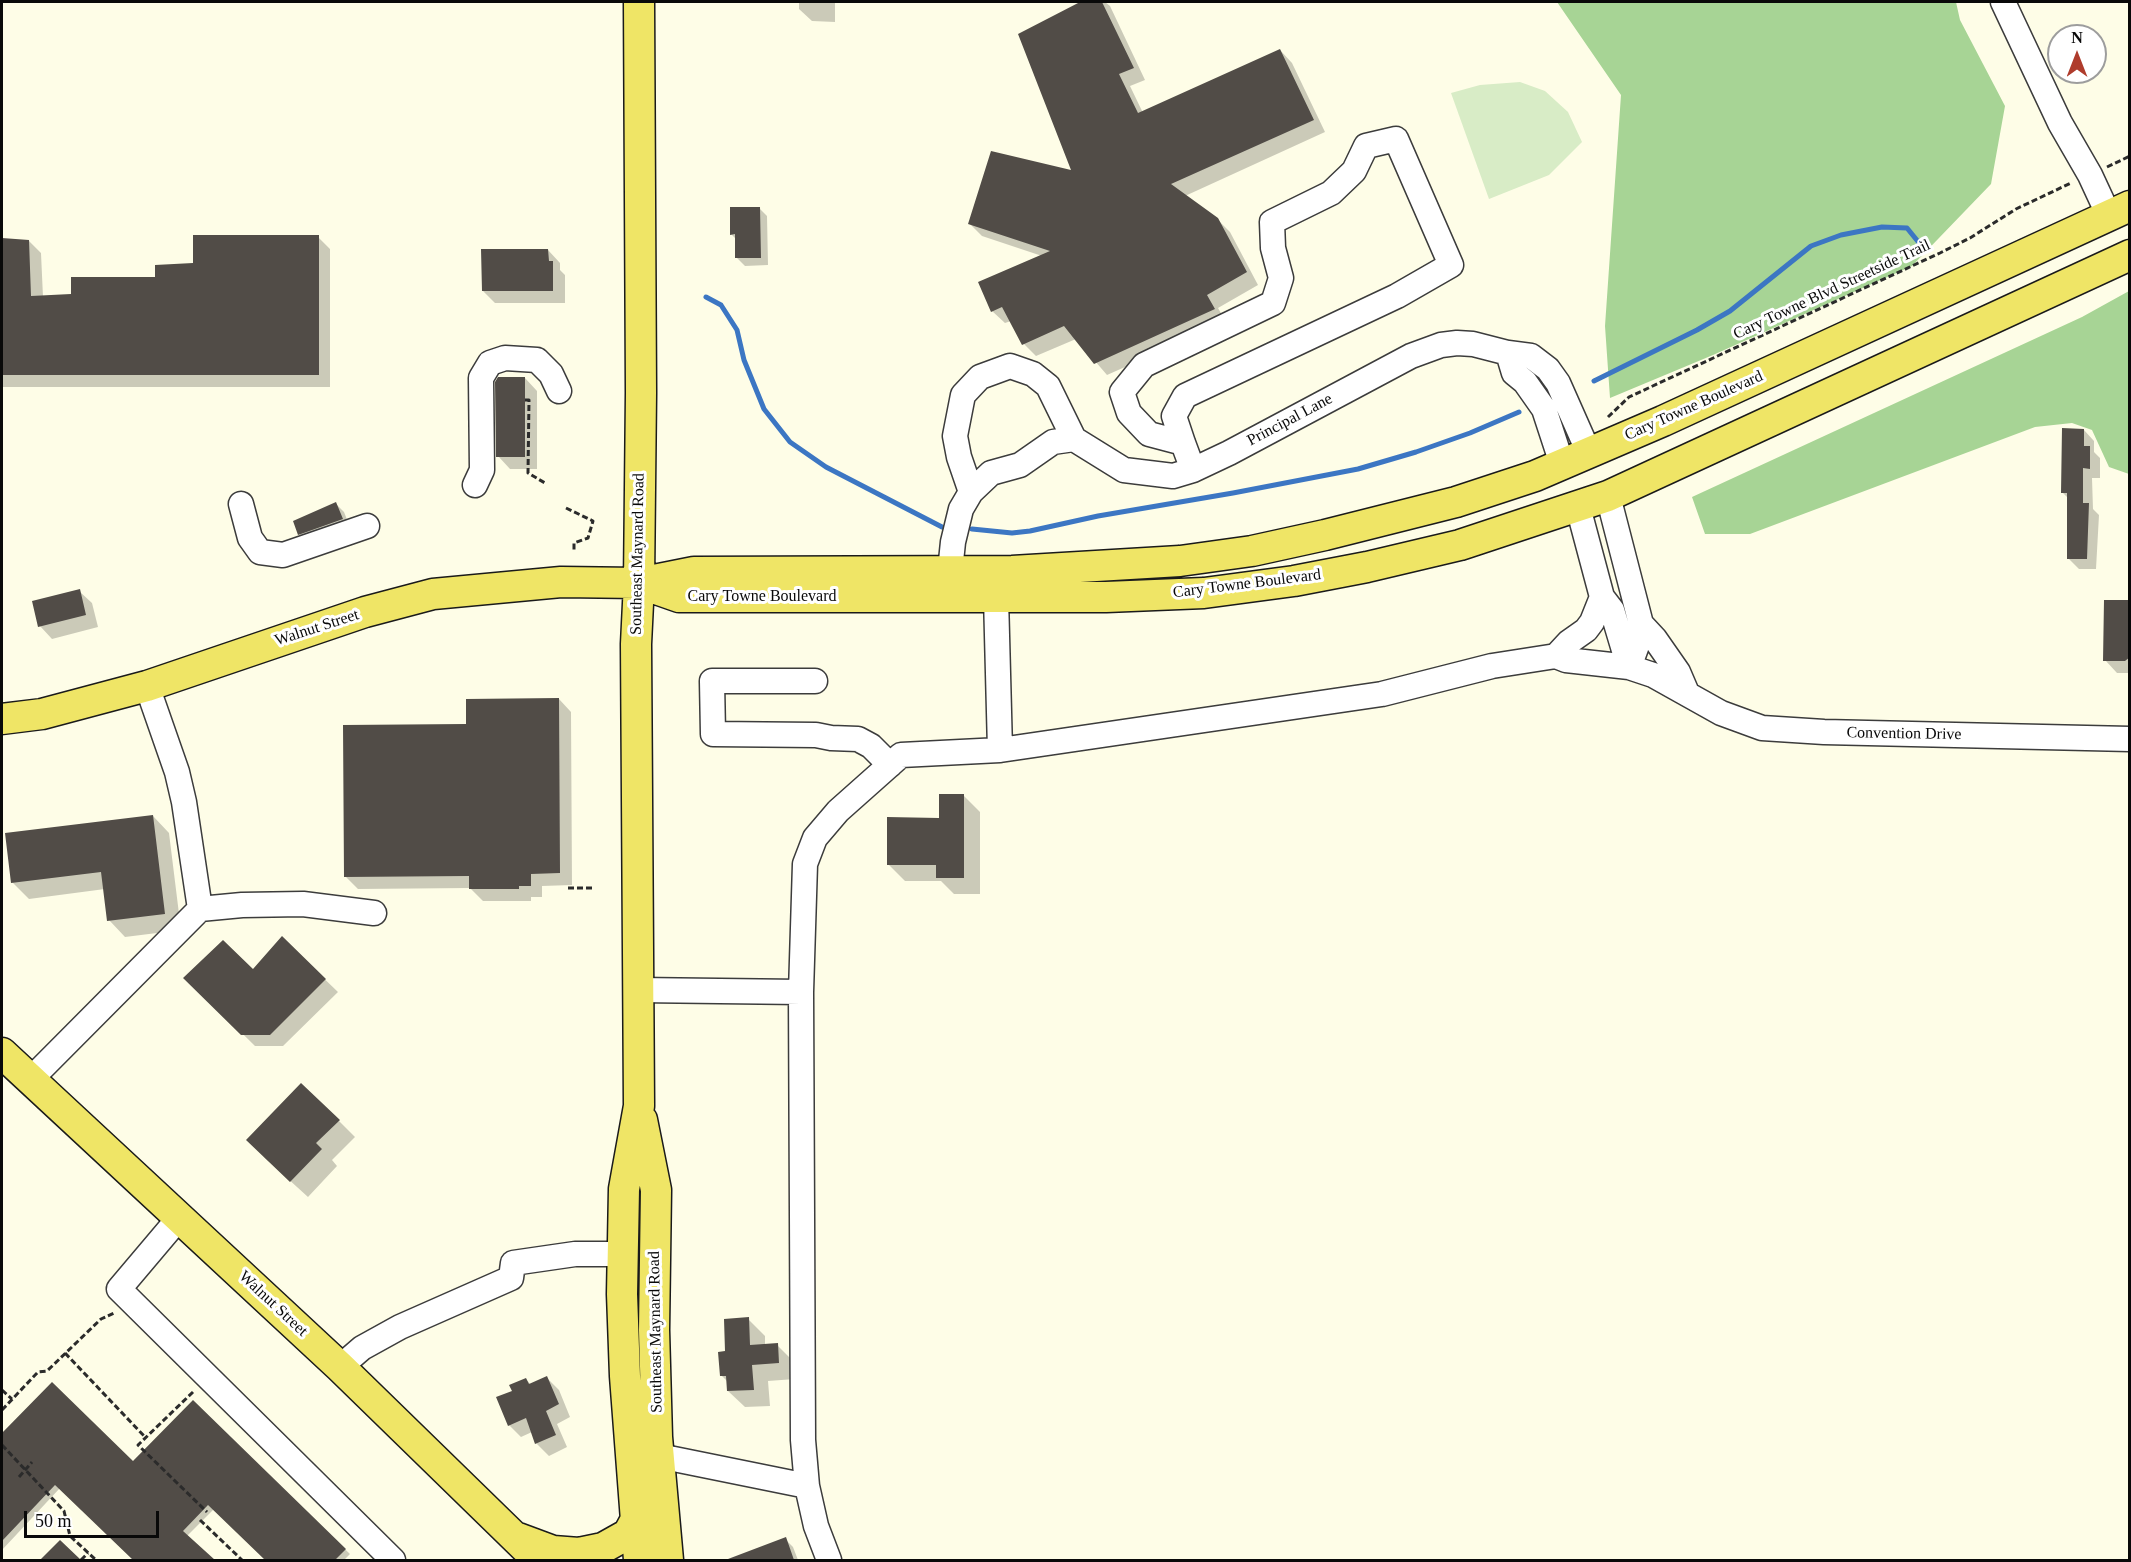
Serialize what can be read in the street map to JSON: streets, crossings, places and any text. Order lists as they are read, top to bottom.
{
  "streets": {
    "main road": ["Cary Towne Boulevard", "Southeast Maynard Road", "Walnut Street"],
    "street": ["Principal Lane", "Convention Drive"],
    "path": ["Cary Towne Blvd Streetside Trail"]
  },
  "crossings": [
    ["Cary Towne Boulevard", "Principal Lane"],
    ["Cary Towne Boulevard", "Southeast Maynard Road"],
    ["Cary Towne Boulevard", "Walnut Street"],
    ["Southeast Maynard Road", "Walnut Street"]
  ],
  "scale_bar": "50 m",
  "north": "top"
}
